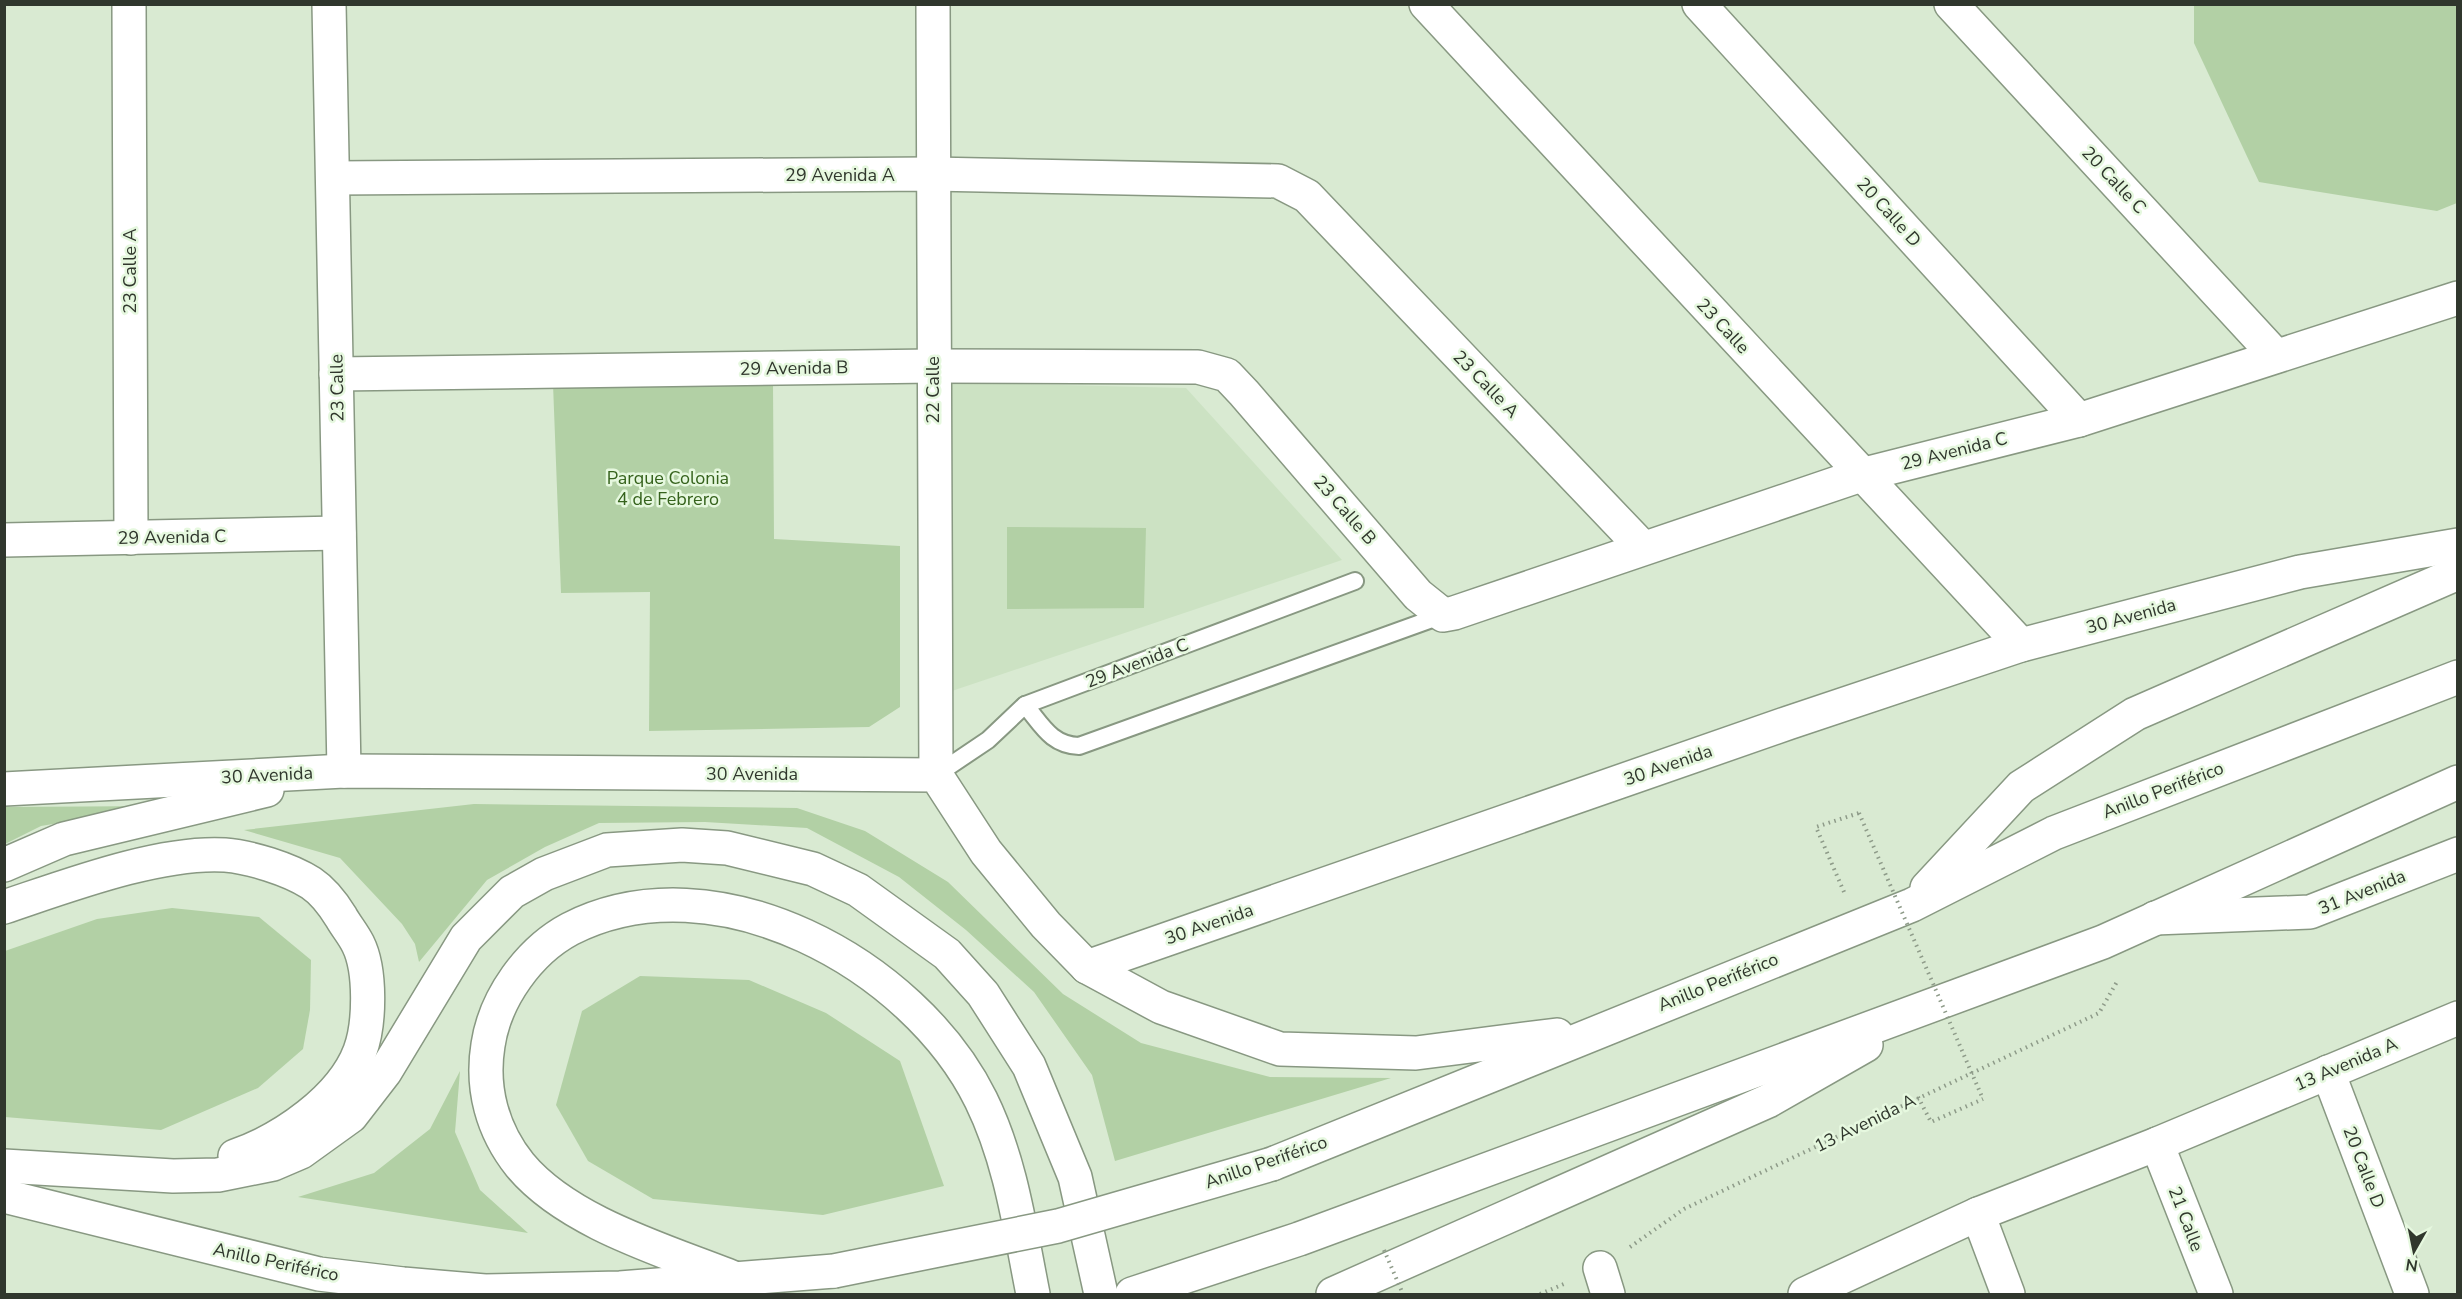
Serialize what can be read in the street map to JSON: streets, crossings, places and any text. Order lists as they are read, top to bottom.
{
  "streets": {
    "main road": [
      "29 Avenida A",
      "20 Calle C",
      "20 Calle D",
      "23 Calle A",
      "23 Calle",
      "29 Avenida B",
      "22 Calle",
      "29 Avenida C",
      "23 Calle B",
      "30 Avenida",
      "Anillo Periférico",
      "31 Avenida",
      "13 Avenida A",
      "21 Calle"
    ]
  },
  "crossings": [
    ["29 Avenida A", "23 Calle A"],
    ["29 Avenida A", "23 Calle"],
    ["29 Avenida A", "22 Calle"],
    ["20 Calle C", "29 Avenida C"],
    ["20 Calle D", "29 Avenida C"],
    ["20 Calle D", "13 Avenida A"],
    ["23 Calle A", "29 Avenida C"],
    ["23 Calle", "29 Avenida B"],
    ["23 Calle", "29 Avenida C"],
    ["23 Calle", "30 Avenida"],
    ["29 Avenida B", "22 Calle"],
    ["29 Avenida B", "23 Calle B"],
    ["22 Calle", "29 Avenida C"],
    ["22 Calle", "30 Avenida"],
    ["29 Avenida C", "23 Calle B"],
    ["29 Avenida C", "30 Avenida"],
    ["13 Avenida A", "21 Calle"]
  ],
  "parks": ["Parque Colonia 4 de Febrero"],
  "north": "bottom"
}
